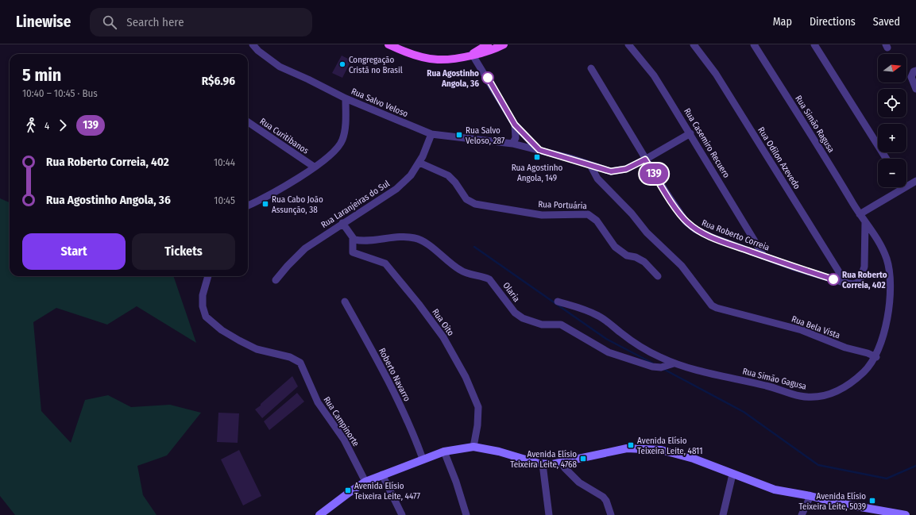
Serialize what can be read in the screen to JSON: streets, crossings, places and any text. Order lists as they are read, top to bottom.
{
  "streets": {
    "street": [
      "Rua Salvo Veloso",
      "Rua Simão Ragusa",
      "Rua Curitibanos",
      "Rua Casemiro Recuero",
      "Rua Odilon Azevedo",
      "Rua Laranjeiras do Sul",
      "Rua Portuária",
      "Rua Roberto Correia",
      "Olaria",
      "Rua Oito",
      "Rua Bela Vista",
      "Roberto Navarro",
      "Rua Simão Gagusa",
      "Rua Campinorte"
    ]
  },
  "crossings": [
    ["Rua Salvo Veloso", "Rua Casemiro Recuero"],
    ["Rua Salvo Veloso", "Rua Laranjeiras do Sul"],
    ["Rua Salvo Veloso", "Rua Roberto Correia"],
    ["Rua Salvo Veloso", "Rua Bela Vista"],
    ["Rua Simão Ragusa", "Rua Simão Gagusa"],
    ["Rua Casemiro Recuero", "Rua Roberto Correia"],
    ["Rua Odilon Azevedo", "Rua Roberto Correia"],
    ["Rua Laranjeiras do Sul", "Rua Portuária"],
    ["Rua Roberto Correia", "Rua Simão Gagusa"],
    ["Olaria", "Rua Oito"],
    ["Olaria", "Rua Simão Gagusa"],
    ["Rua Bela Vista", "Rua Simão Gagusa"]
  ],
  "places": {
    "other": ["Congregação Cristã no Brasil", "Rua Agostinho Angola, 36", "Rua Roberto Correia, 402"],
    "transit": [
      "Rua Salvo Veloso, 287",
      "Rua Agostinho Angola, 149",
      "Rua Cabo João Assunção, 38",
      "Avenida Elísio Teixeira Leite, 4811",
      "Avenida Elísio Teixeira Leite, 4768",
      "Avenida Elísio Teixeira Leite, 4477",
      "Avenida Elísio Teixeira Leite, 5039"
    ]
  },
  "lines": ["bus line 139"],
  "north": "right",
  "page": {
    "header": "Linewise",
    "search": "Search here",
    "nav": ["Map", "Directions", "Saved"],
    "on_map": "139",
    "map_buttons": ["+", "−"],
    "heading": ["5 min", "10:40 – 10:45 · Bus", "R$6.96"],
    "legs": ["4", "139"],
    "list": [
      {
        "name": "Rua Roberto Correia, 402",
        "value": "10:44"
      },
      {
        "name": "Rua Agostinho Angola, 36",
        "value": "10:45"
      }
    ],
    "buttons": ["Start", "Tickets"]
  }
}
